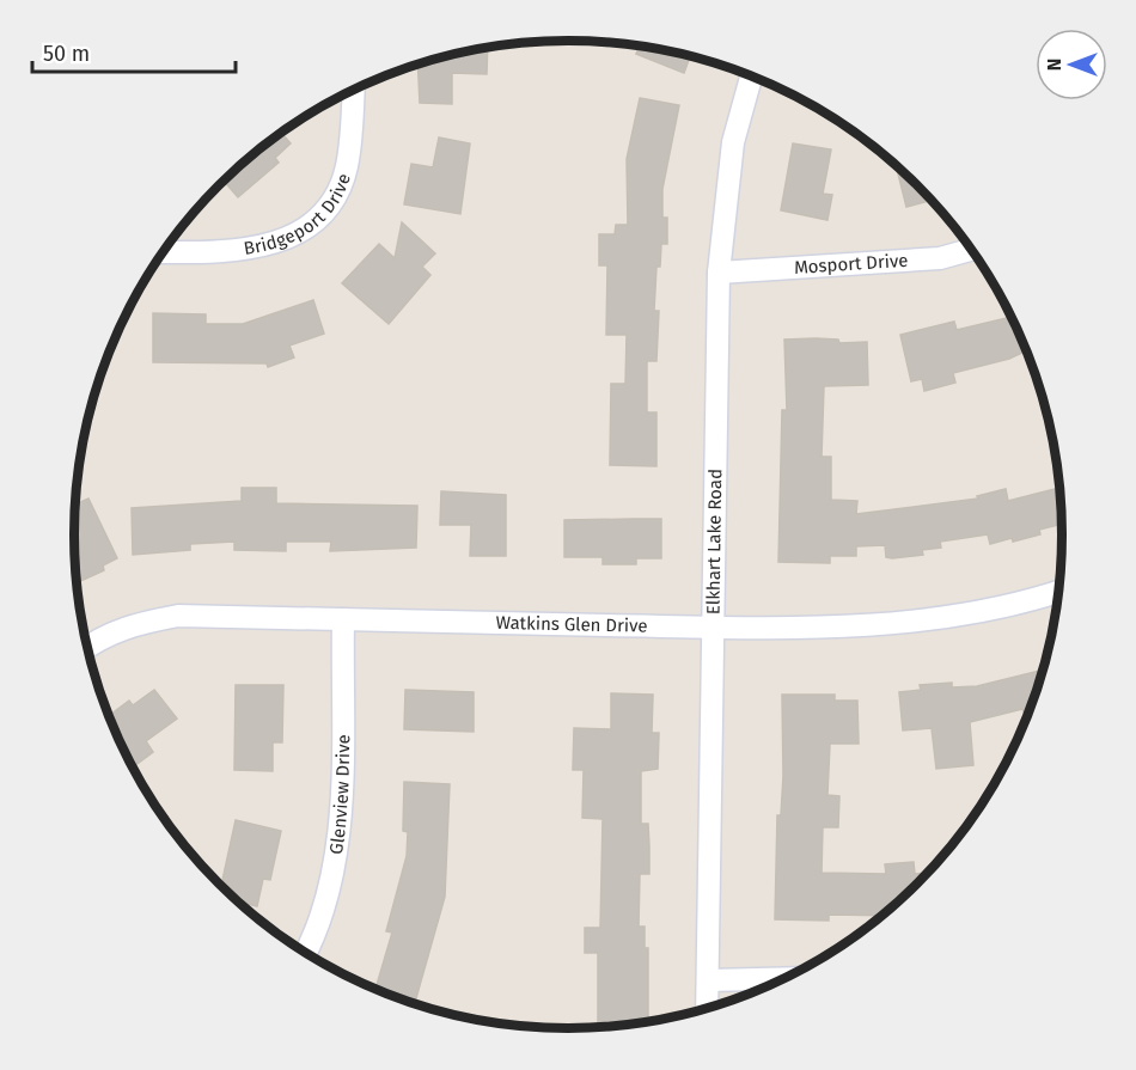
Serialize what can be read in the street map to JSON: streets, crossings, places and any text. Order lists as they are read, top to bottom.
{
  "streets": {
    "street": [
      "Bridgeport Drive",
      "Mosport Drive",
      "Elkhart Lake Road",
      "Watkins Glen Drive",
      "Glenview Drive"
    ]
  },
  "crossings": [
    ["Mosport Drive", "Elkhart Lake Road"],
    ["Elkhart Lake Road", "Watkins Glen Drive"],
    ["Watkins Glen Drive", "Glenview Drive"]
  ],
  "scale_bar": "50 m",
  "north": "left"
}
